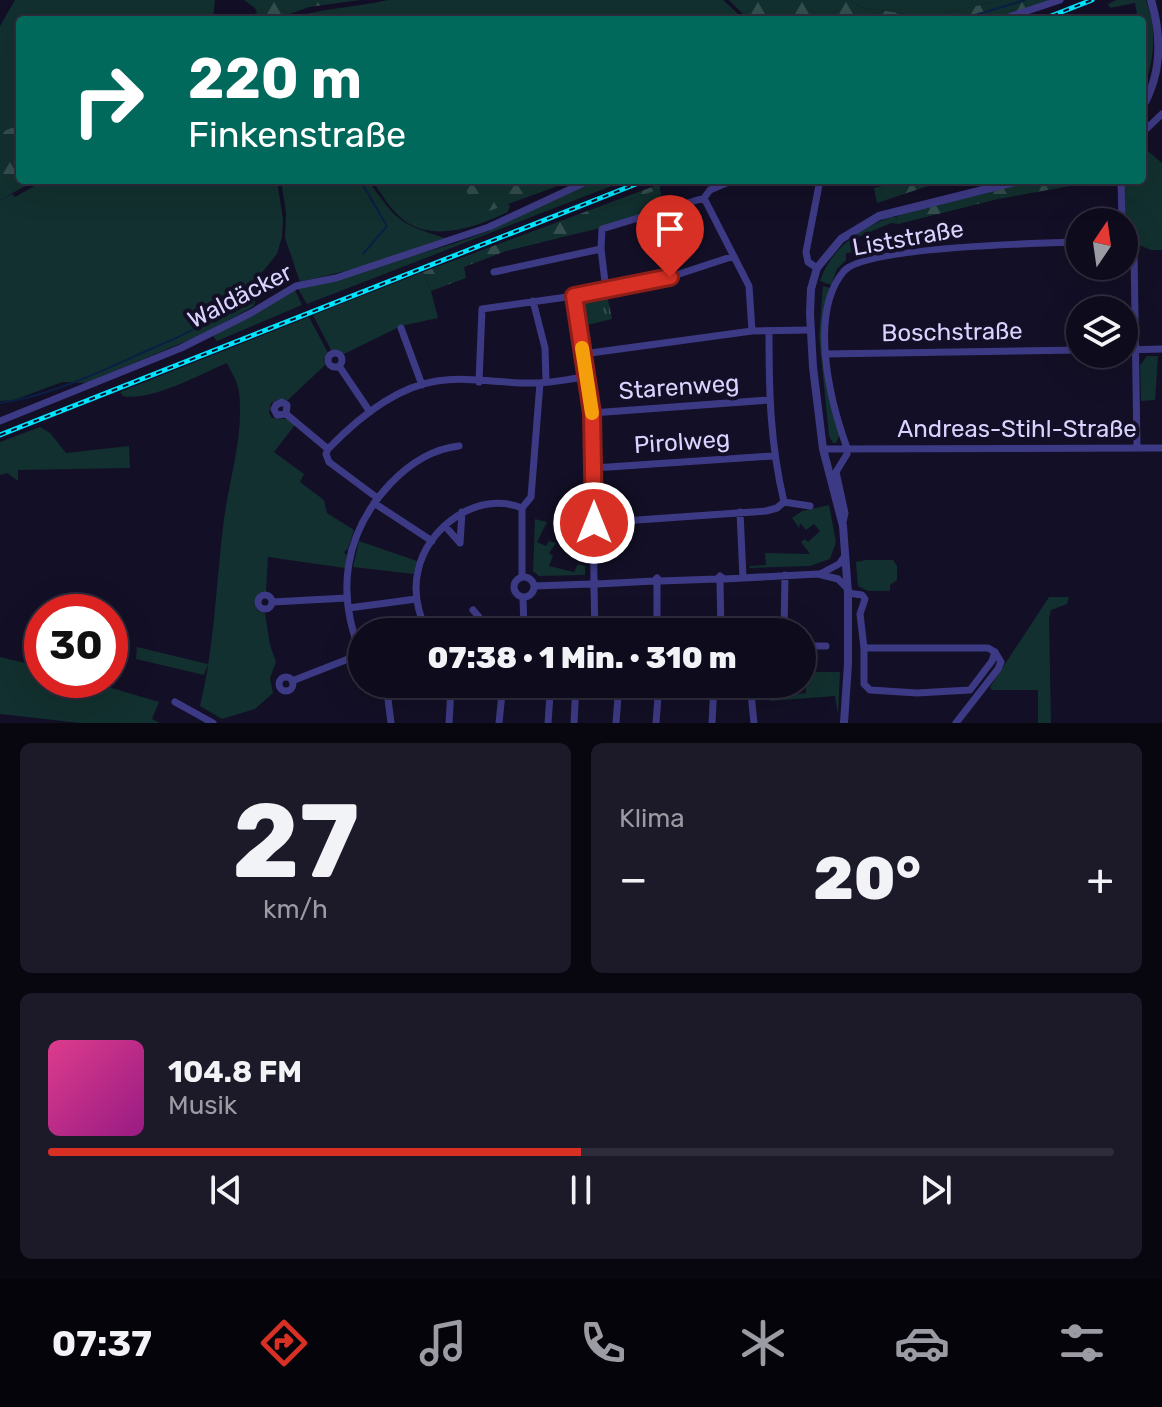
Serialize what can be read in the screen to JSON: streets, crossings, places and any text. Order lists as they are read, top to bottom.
{
  "streets": {
    "street": [
      "Liststraße",
      "Waldäcker",
      "Boschstraße",
      "Starenweg",
      "Andreas-Stihl-Straße",
      "Pirolweg"
    ]
  },
  "crossings": [
    ["Liststraße", "Boschstraße"],
    ["Liststraße", "Andreas-Stihl-Straße"]
  ],
  "north": "top",
  "page": {
    "turn": ["220 m", "Finkenstraße"],
    "limit": "30",
    "trip": "07:38 · 1 Min. · 310 m",
    "tile": [
      ["27", "km/h"],
      "Klima"
    ],
    "heat": ["−", "20°", "+"],
    "song": ["104.8 FM", "Musik"],
    "tabs": "07:37"
  }
}
